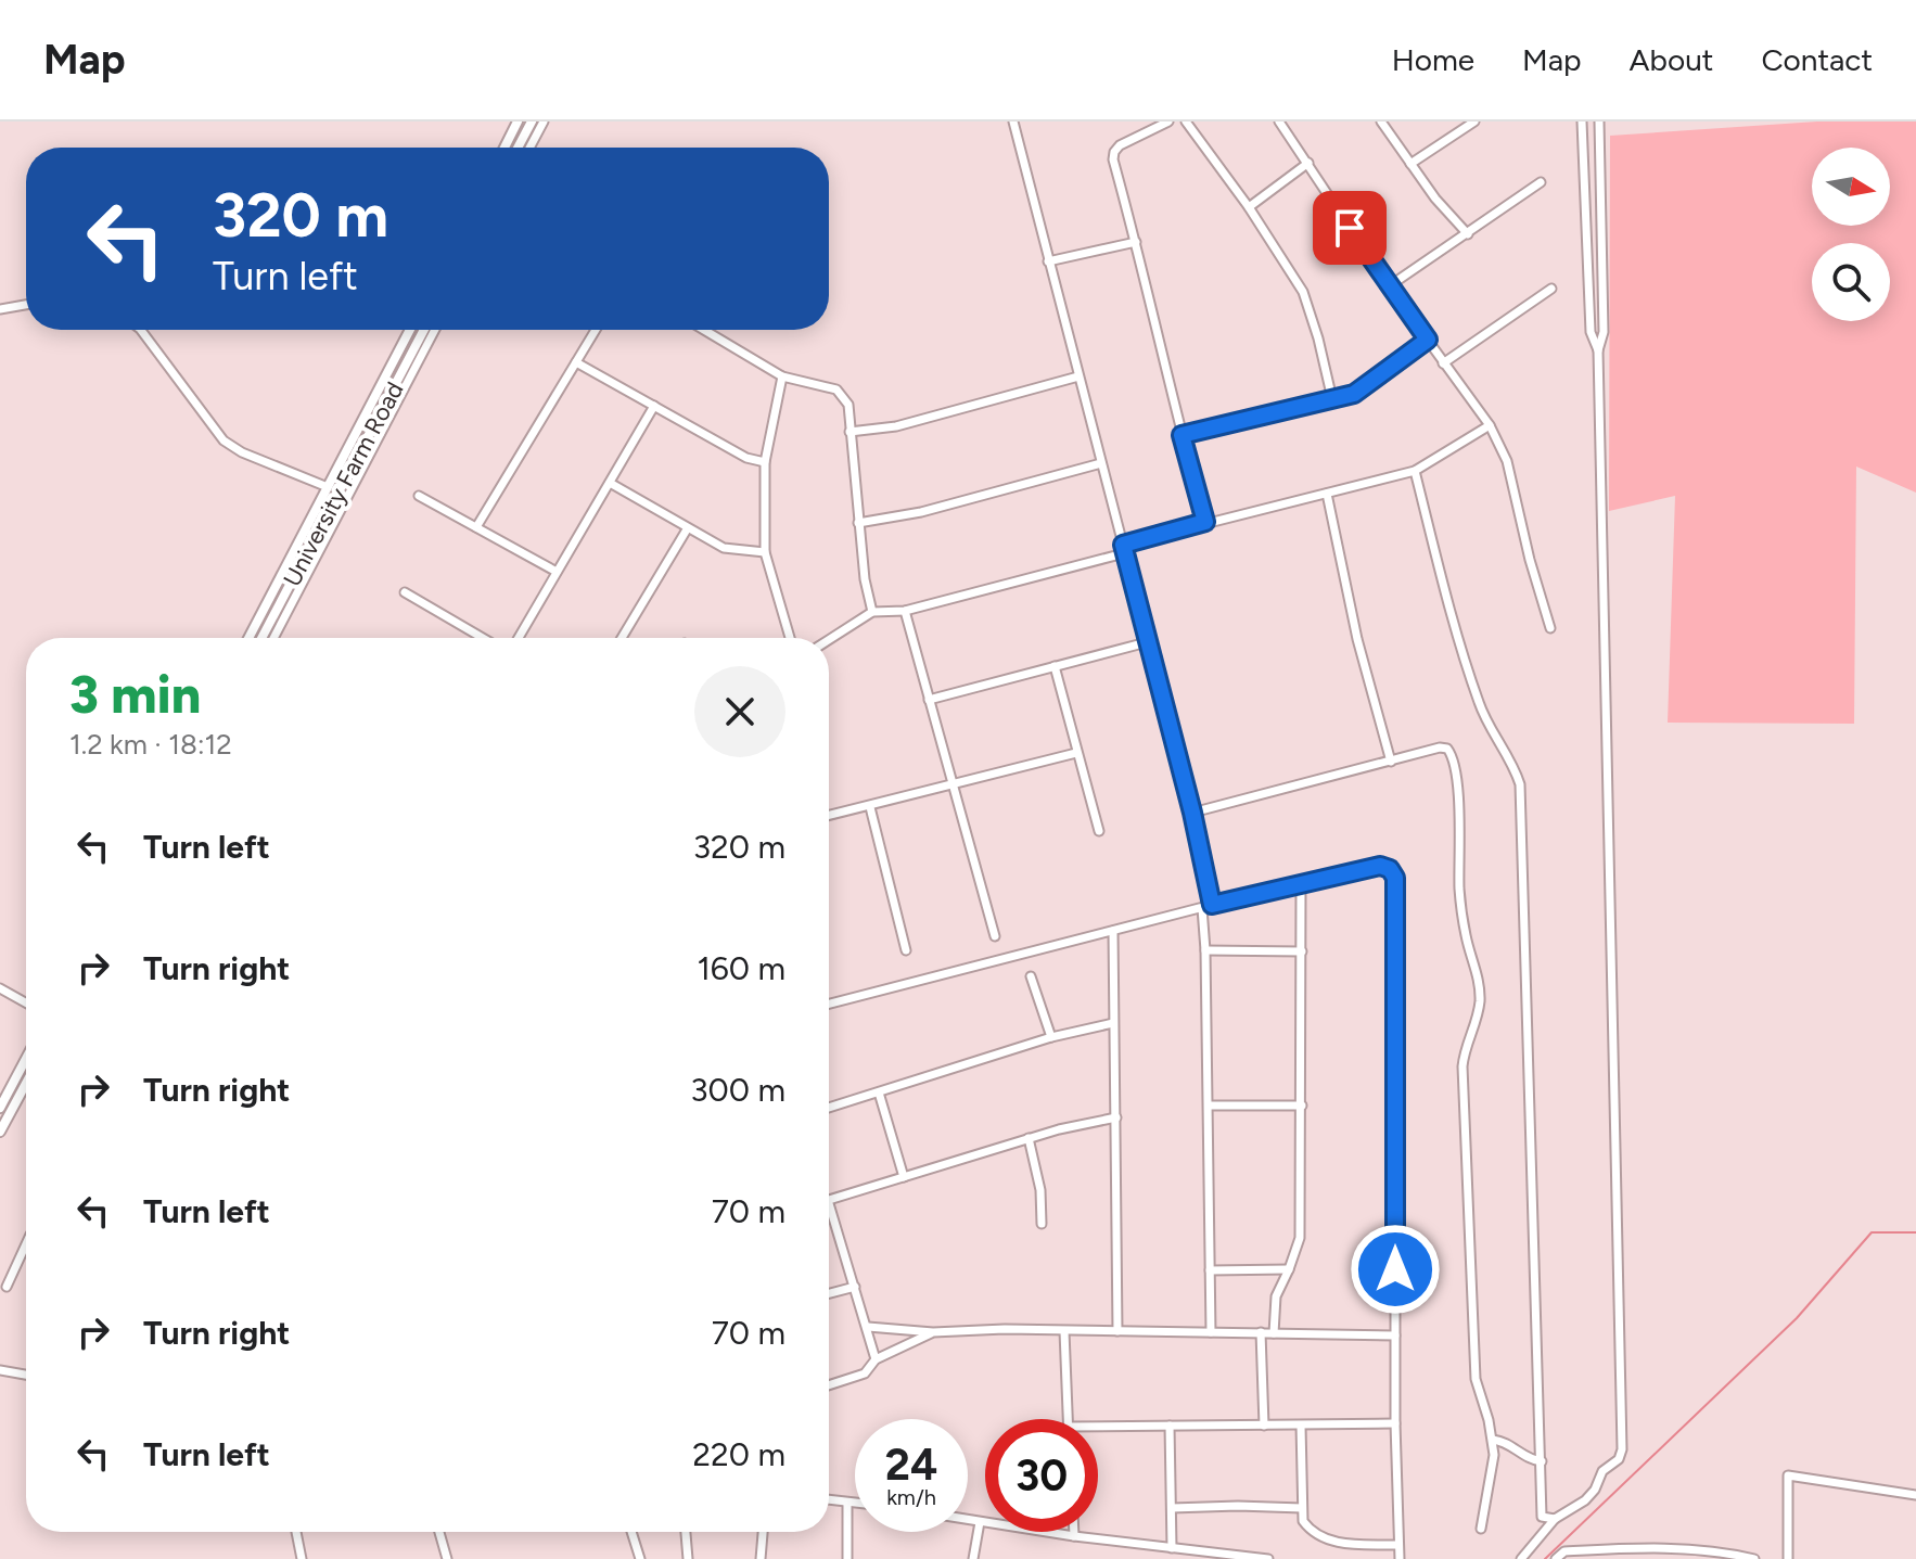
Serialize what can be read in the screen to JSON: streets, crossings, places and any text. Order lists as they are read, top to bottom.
{
  "streets": {
    "street": ["University Farm Road"]
  },
  "north": "right",
  "page": {
    "header": "Map",
    "nav": [
      "Home",
      "Map",
      "About",
      "Contact"
    ],
    "turn": ["320 m", "Turn left"],
    "heading": ["3 min", "1.2 km · 18:12"],
    "list": [
      {
        "name": "Turn left",
        "value": "320 m"
      },
      {
        "name": "Turn right",
        "value": "160 m"
      },
      {
        "name": "Turn right",
        "value": "300 m"
      },
      {
        "name": "Turn left",
        "value": "70 m"
      },
      {
        "name": "Turn right",
        "value": "70 m"
      },
      {
        "name": "Turn left",
        "value": "220 m"
      }
    ],
    "speed": "24 km/h",
    "limit": "30"
  }
}
